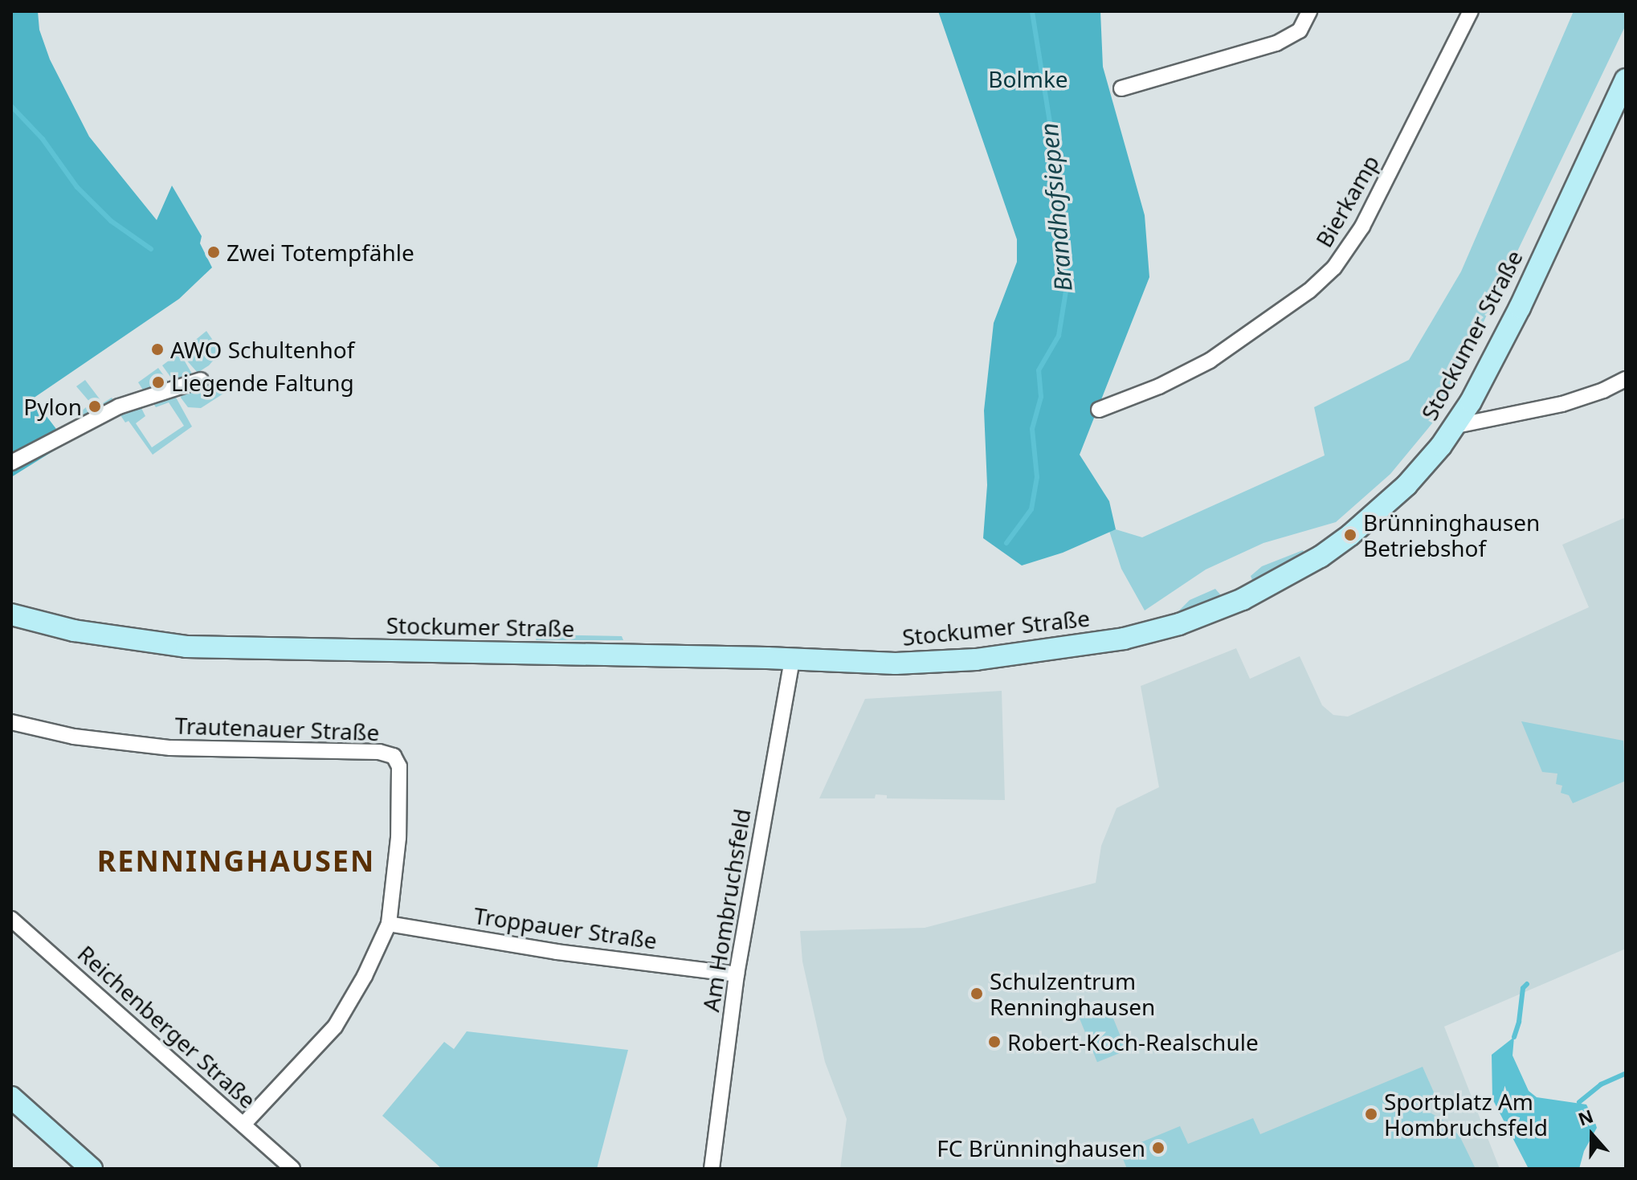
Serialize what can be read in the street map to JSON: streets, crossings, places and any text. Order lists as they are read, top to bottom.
{
  "streets": {
    "main road": ["Stockumer Straße"],
    "street": [
      "Bierkamp",
      "Trautenauer Straße",
      "Am Hombruchsfeld",
      "Troppauer Straße",
      "Reichenberger Straße"
    ]
  },
  "crossings": [
    ["Stockumer Straße", "Am Hombruchsfeld"],
    ["Trautenauer Straße", "Troppauer Straße"],
    ["Trautenauer Straße", "Reichenberger Straße"],
    ["Am Hombruchsfeld", "Troppauer Straße"]
  ],
  "districts": ["RENNINGHAUSEN"],
  "water": ["Brandhofsiepen"],
  "parks": ["Bolmke"],
  "places": [
    "Zwei Totempfähle",
    "AWO Schultenhof",
    "Liegende Faltung",
    "Pylon",
    "Brünninghausen Betriebshof",
    "Schulzentrum Renninghausen",
    "Robert-Koch-Realschule",
    "Sportplatz Am Hombruchsfeld",
    "FC Brünninghausen"
  ],
  "north": "top"
}
